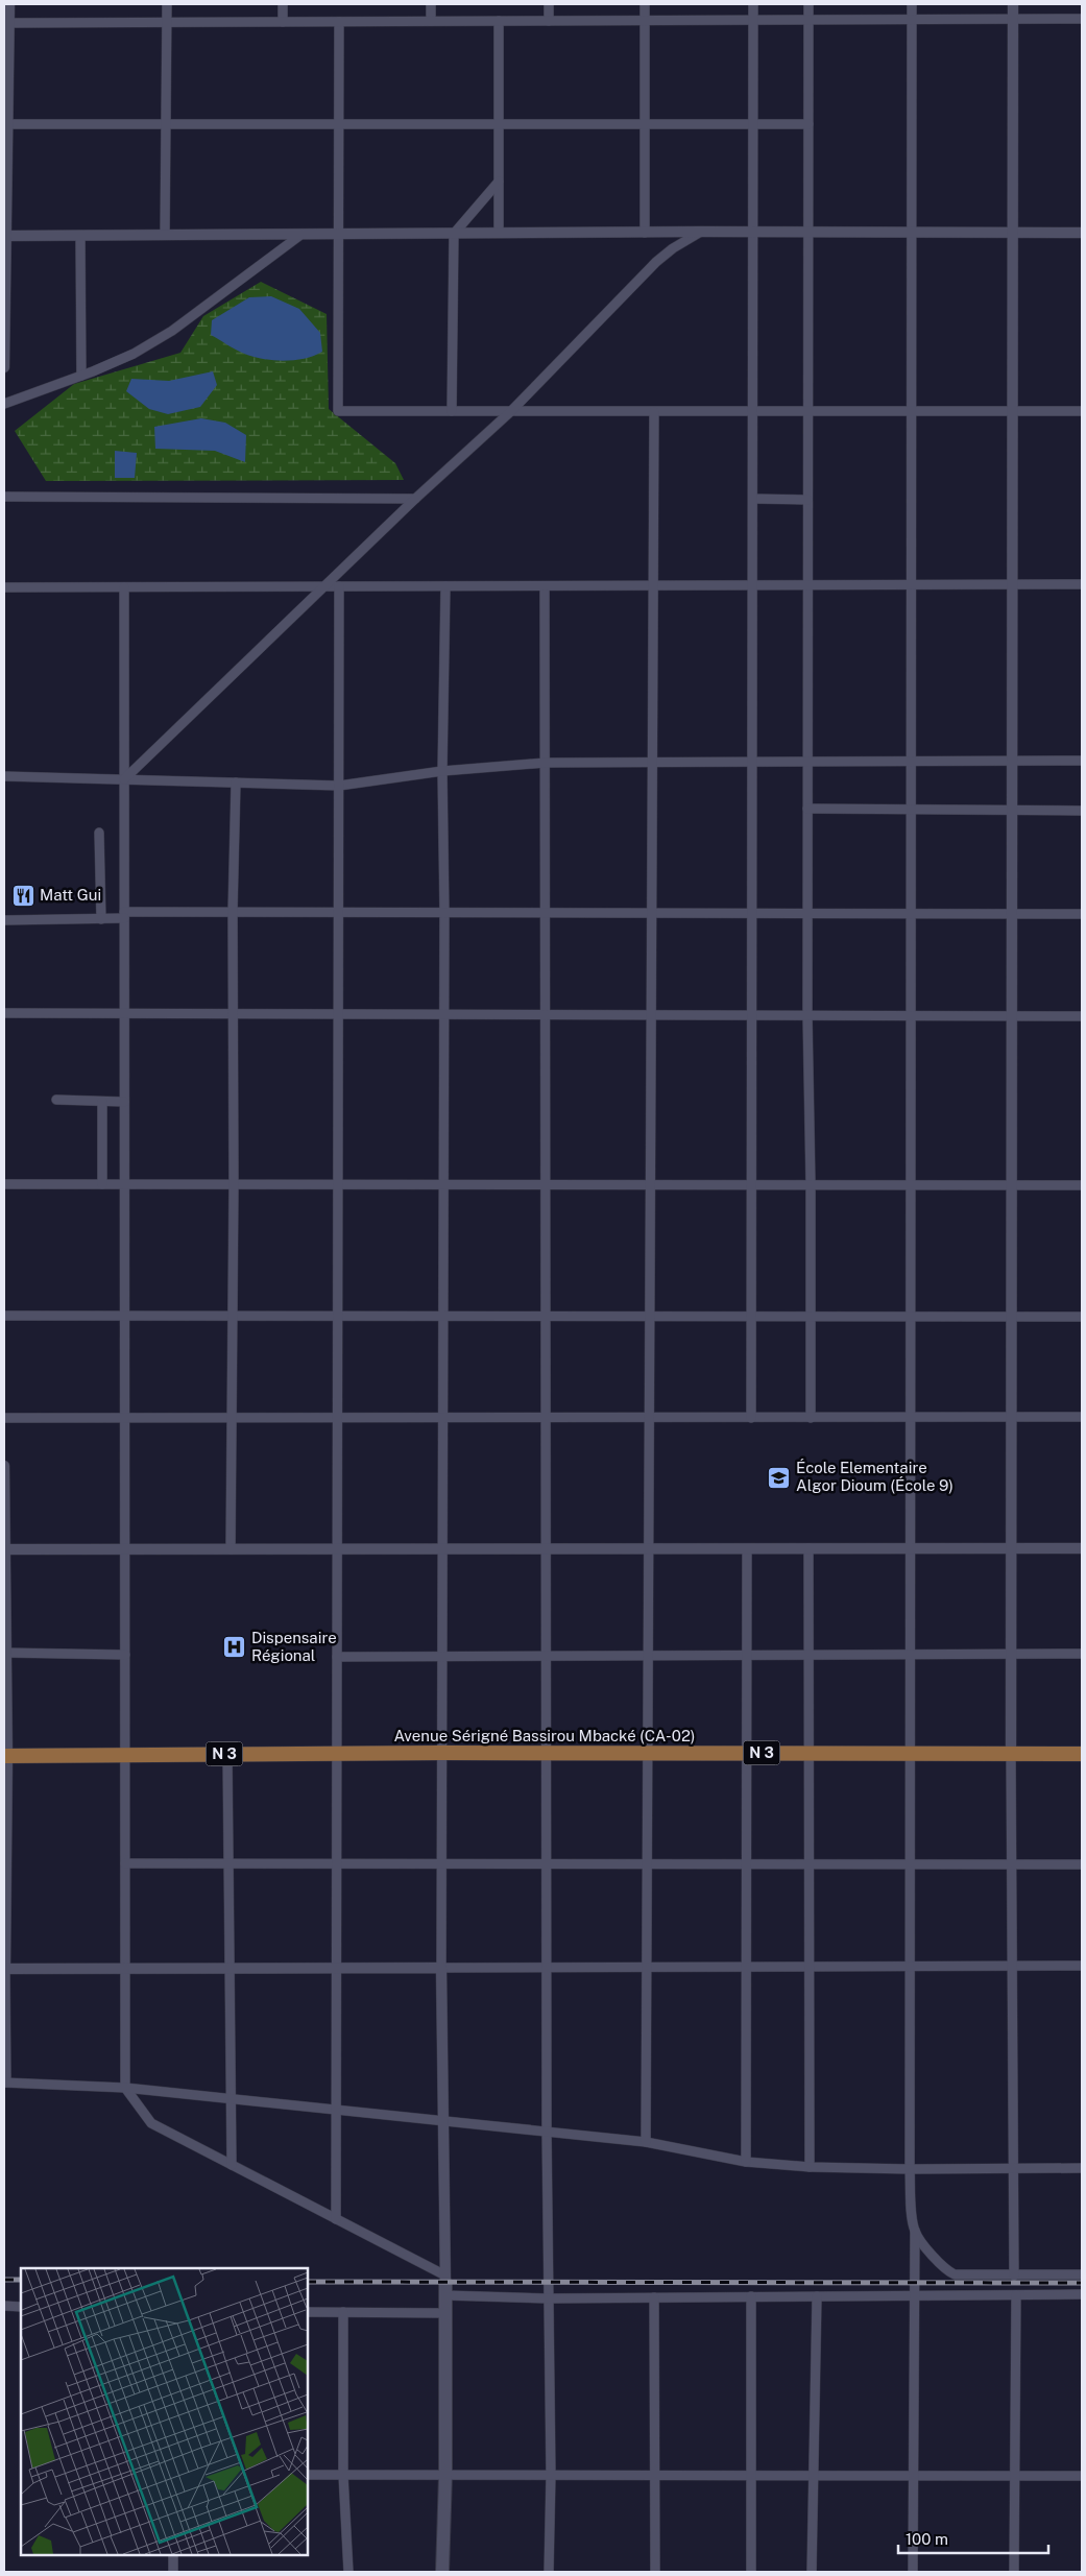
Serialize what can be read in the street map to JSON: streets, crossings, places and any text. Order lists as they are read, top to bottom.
{
  "streets": {
    "main road": ["Avenue Sérigné Bassirou Mbacké (CA-02)", "N 3"]
  },
  "places": {
    "restaurant": ["Matt Gui"],
    "school or university": ["École Elementaire Algor Dioum (École 9)"],
    "hospital": ["Dispensaire Régional"]
  },
  "scale_bar": "100 m"
}
